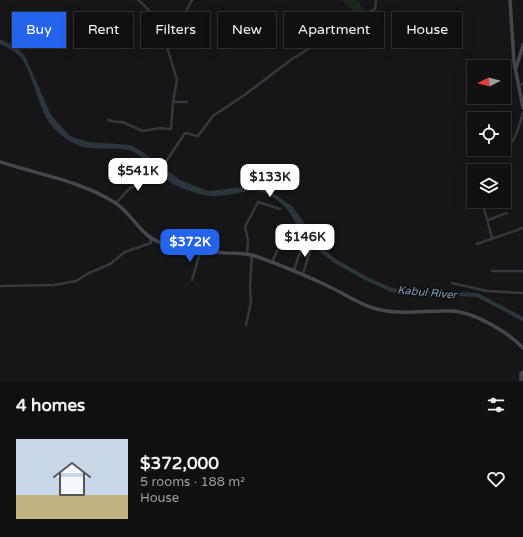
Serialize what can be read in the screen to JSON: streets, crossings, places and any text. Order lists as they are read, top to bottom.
{
  "water": ["Kabul River"],
  "north": "left",
  "page": {
    "chip": [
      "Buy",
      "Rent",
      "Filters",
      "New",
      "Apartment",
      "House"
    ],
    "price": [
      "$541K",
      "$133K",
      "$146K",
      "$372K"
    ],
    "heading": "4 homes",
    "list": [
      {
        "name": "$372,000",
        "note": "5 rooms · 188 m² · House"
      }
    ]
  }
}
